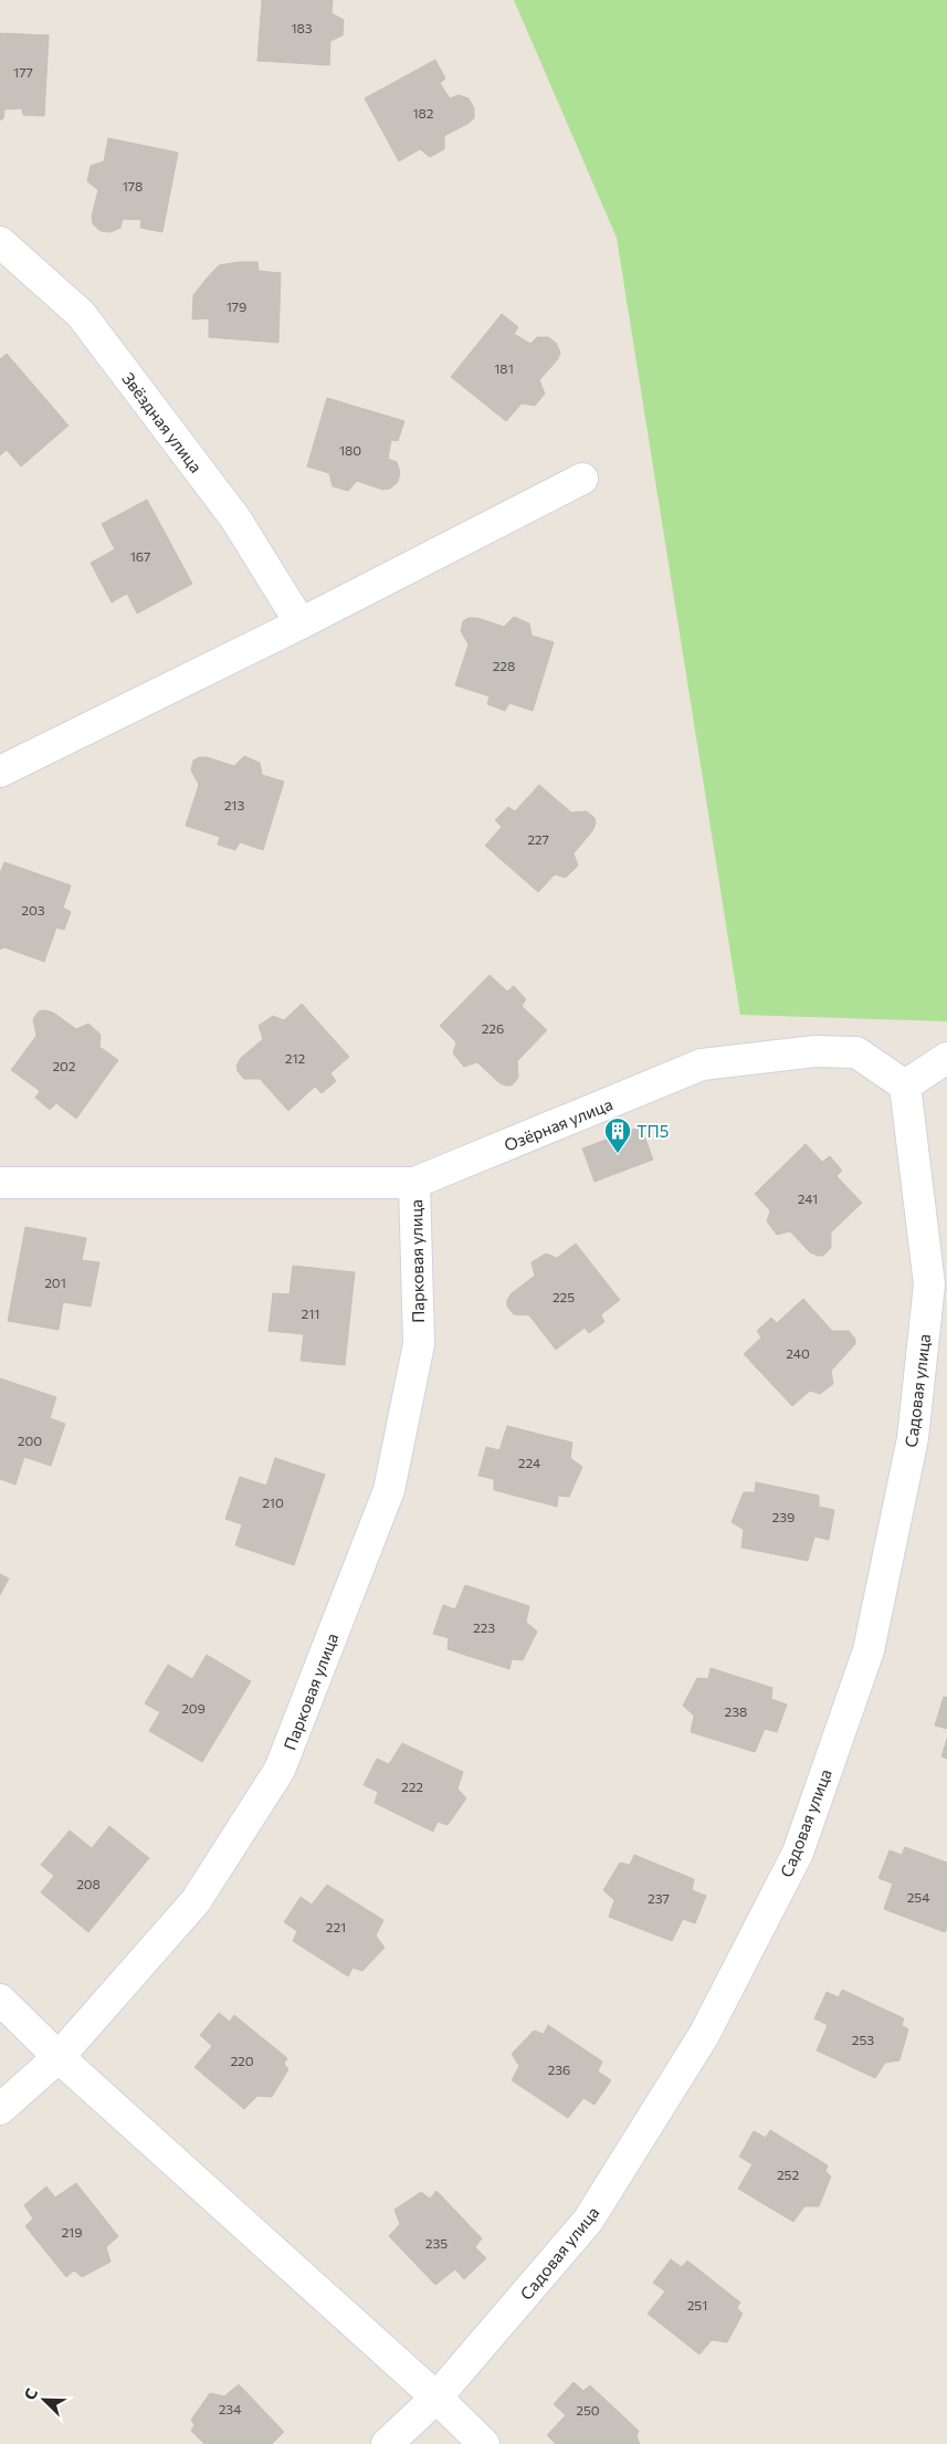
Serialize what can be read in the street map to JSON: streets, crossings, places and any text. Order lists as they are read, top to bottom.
{
  "streets": {
    "street": [
      "Звёздная улица",
      "Озёрная улица",
      "Парковая улица",
      "Садовая улица"
    ]
  },
  "crossings": [
    ["Озёрная улица", "Парковая улица"],
    ["Озёрная улица", "Садовая улица"]
  ],
  "places": {
    "building": ["ТП5"]
  },
  "house_numbers": [
    "183",
    "177",
    "182",
    "178",
    "179",
    "181",
    "180",
    "167",
    "228",
    "213",
    "227",
    "203",
    "226",
    "212",
    "202",
    "241",
    "201",
    "225",
    "211",
    "240",
    "200",
    "224",
    "210",
    "239",
    "223",
    "209",
    "238",
    "222",
    "208",
    "254",
    "237",
    "221",
    "253",
    "220",
    "236",
    "252",
    "219",
    "235",
    "251",
    "234",
    "250"
  ],
  "north": "top left"
}
